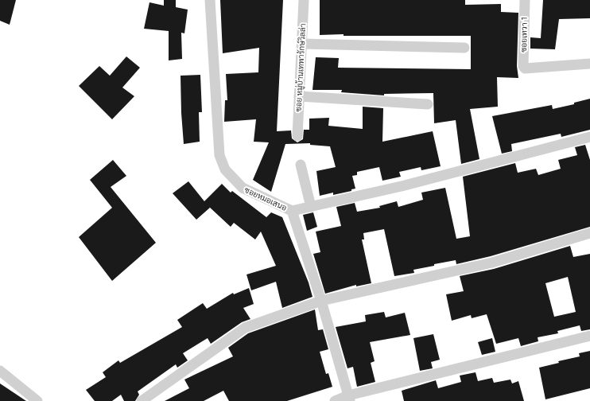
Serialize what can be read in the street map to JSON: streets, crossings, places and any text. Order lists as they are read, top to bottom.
{
  "streets": {
    "street": ["ซอยเทวา 1", "ซอย หมู่บ้านเทพารักษ์วิลล่า", "ซอยหมอเสนอ"]
  }
}
